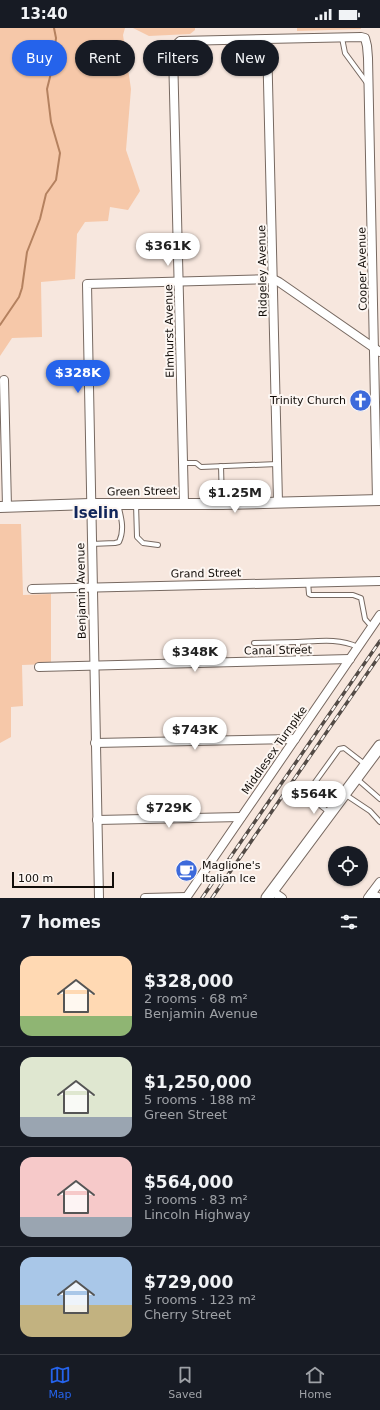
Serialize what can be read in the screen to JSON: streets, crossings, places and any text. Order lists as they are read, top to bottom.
{
  "streets": {
    "street": [
      "Cooper Avenue",
      "Ridgeley Avenue",
      "Elmhurst Avenue",
      "Green Street",
      "Grand Street",
      "Benjamin Avenue",
      "Canal Street",
      "Middlesex Turnpike"
    ]
  },
  "crossings": [
    ["Cooper Avenue", "Green Street"],
    ["Ridgeley Avenue", "Green Street"],
    ["Elmhurst Avenue", "Green Street"],
    ["Elmhurst Avenue", "Benjamin Avenue"],
    ["Green Street", "Benjamin Avenue"],
    ["Grand Street", "Benjamin Avenue"],
    ["Benjamin Avenue", "Canal Street"],
    ["Canal Street", "Middlesex Turnpike"]
  ],
  "districts": ["Iselin"],
  "places": {
    "church": ["Trinity Church"],
    "cafe": ["Maglione's Italian Ice"]
  },
  "scale_bar": "100 m",
  "page": {
    "status": "13:40",
    "chip": [
      "Buy",
      "Rent",
      "Filters",
      "New"
    ],
    "price": [
      "$361K",
      "$328K",
      "$1.25M",
      "$348K",
      "$743K",
      "$564K",
      "$729K"
    ],
    "scale": "100 m",
    "heading": "7 homes",
    "list": [
      {
        "name": "$328,000",
        "note": "2 rooms · 68 m² · Benjamin Avenue"
      },
      {
        "name": "$1,250,000",
        "note": "5 rooms · 188 m² · Green Street"
      },
      {
        "name": "$564,000",
        "note": "3 rooms · 83 m² · Lincoln Highway"
      },
      {
        "name": "$729,000",
        "note": "5 rooms · 123 m² · Cherry Street"
      }
    ],
    "tabs": ["Map", "Saved", "Home"]
  }
}
